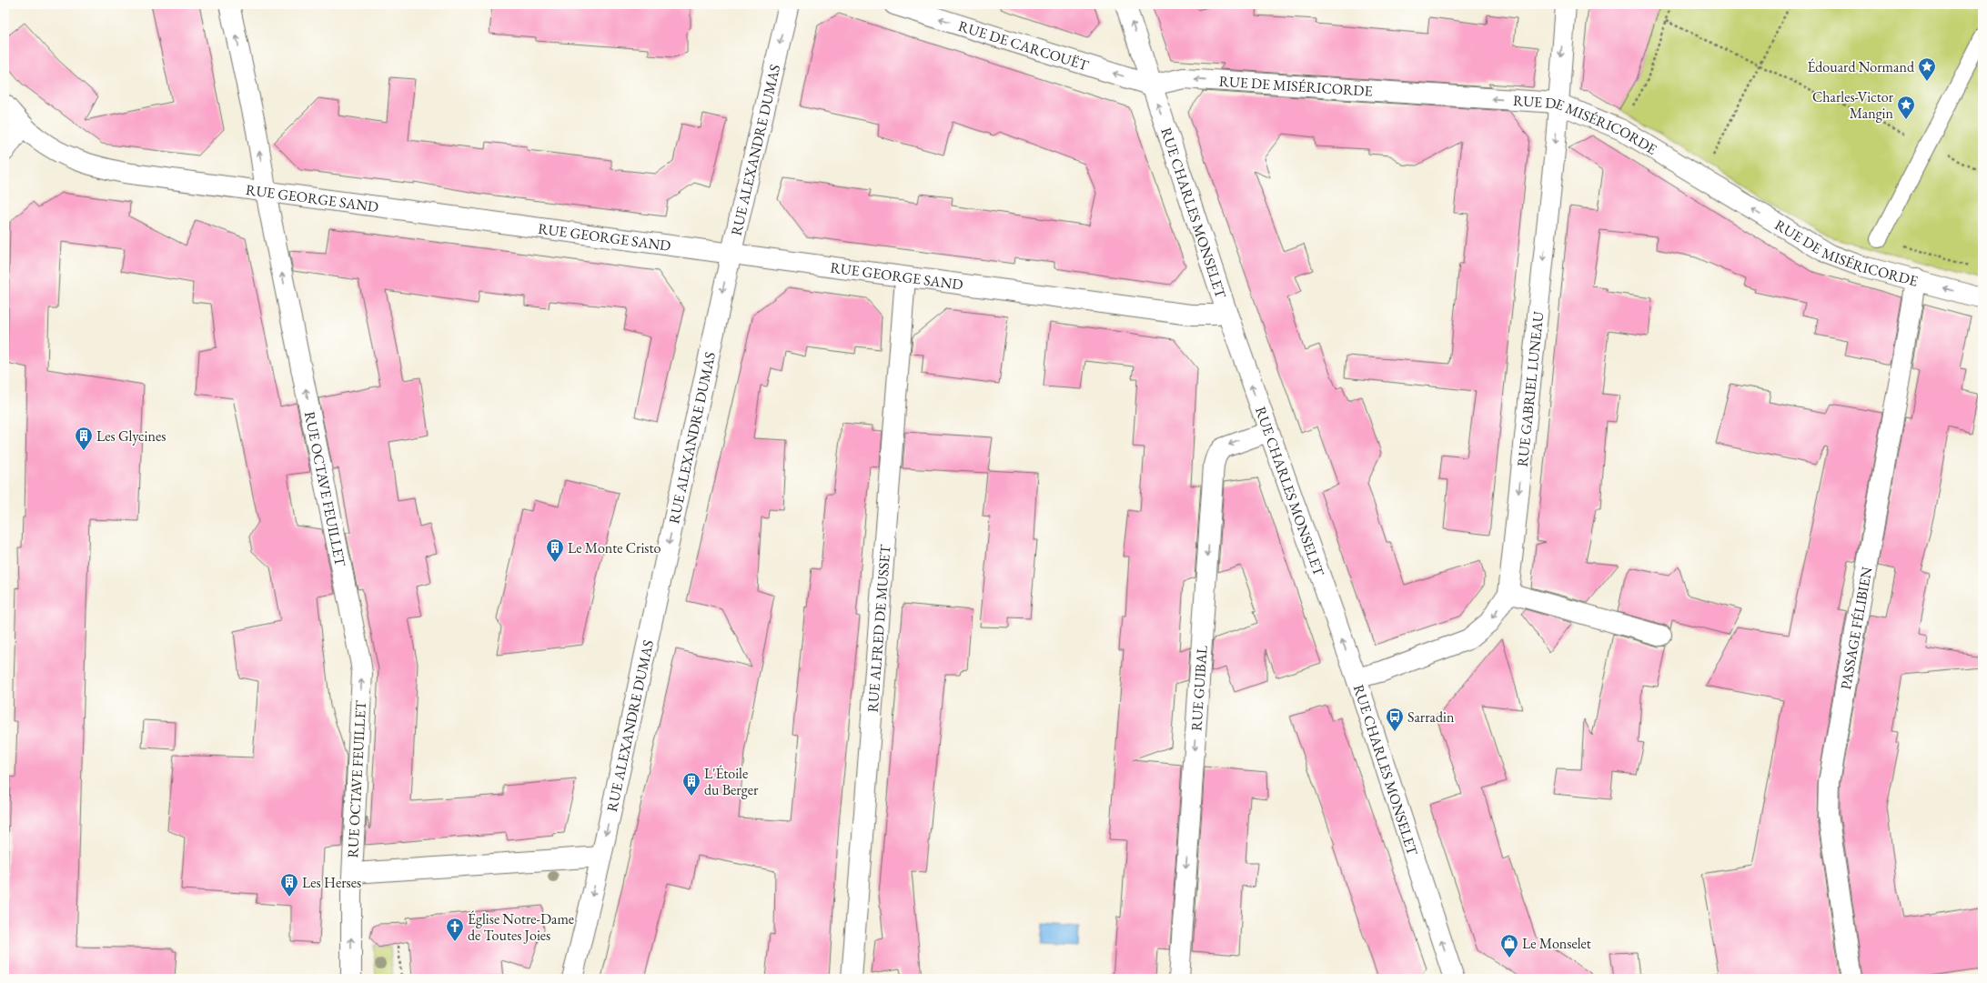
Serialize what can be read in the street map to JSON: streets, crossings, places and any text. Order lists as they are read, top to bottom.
{
  "streets": {
    "street": [
      "RUE DE CARCOUËT",
      "RUE DE MISÉRICORDE",
      "RUE ALEXANDRE DUMAS",
      "RUE GEORGE SAND",
      "RUE CHARLES MONSELET",
      "RUE GABRIEL LUNEAU",
      "RUE OCTAVE FEUILLET",
      "RUE ALFRED DE MUSSET",
      "PASSAGE FÉLIBIEN",
      "RUE GUIBAL"
    ]
  },
  "crossings": [
    ["RUE DE CARCOUËT", "RUE DE MISÉRICORDE"],
    ["RUE DE CARCOUËT", "RUE CHARLES MONSELET"],
    ["RUE DE MISÉRICORDE", "RUE CHARLES MONSELET"],
    ["RUE DE MISÉRICORDE", "RUE GABRIEL LUNEAU"],
    ["RUE DE MISÉRICORDE", "PASSAGE FÉLIBIEN"],
    ["RUE ALEXANDRE DUMAS", "RUE GEORGE SAND"],
    ["RUE GEORGE SAND", "RUE CHARLES MONSELET"],
    ["RUE GEORGE SAND", "RUE OCTAVE FEUILLET"],
    ["RUE GEORGE SAND", "RUE ALFRED DE MUSSET"],
    ["RUE CHARLES MONSELET", "RUE GABRIEL LUNEAU"],
    ["RUE CHARLES MONSELET", "RUE GUIBAL"]
  ],
  "one_way": [
    "RUE DE CARCOUËT",
    "RUE DE MISÉRICORDE",
    "RUE ALEXANDRE DUMAS",
    "RUE CHARLES MONSELET",
    "RUE GABRIEL LUNEAU",
    "RUE OCTAVE FEUILLET",
    "RUE GUIBAL"
  ],
  "places": {
    "place": ["Édouard Normand", "Charles-Victor Mangin"],
    "building": [
      "Les Glycines",
      "Le Monte Cristo",
      "L'Étoile du Berger",
      "Les Herses"
    ],
    "bus stop": ["Sarradin"],
    "church": ["Église Notre-Dame de Toutes Joies"],
    "shop": ["Le Monselet"]
  }
}
